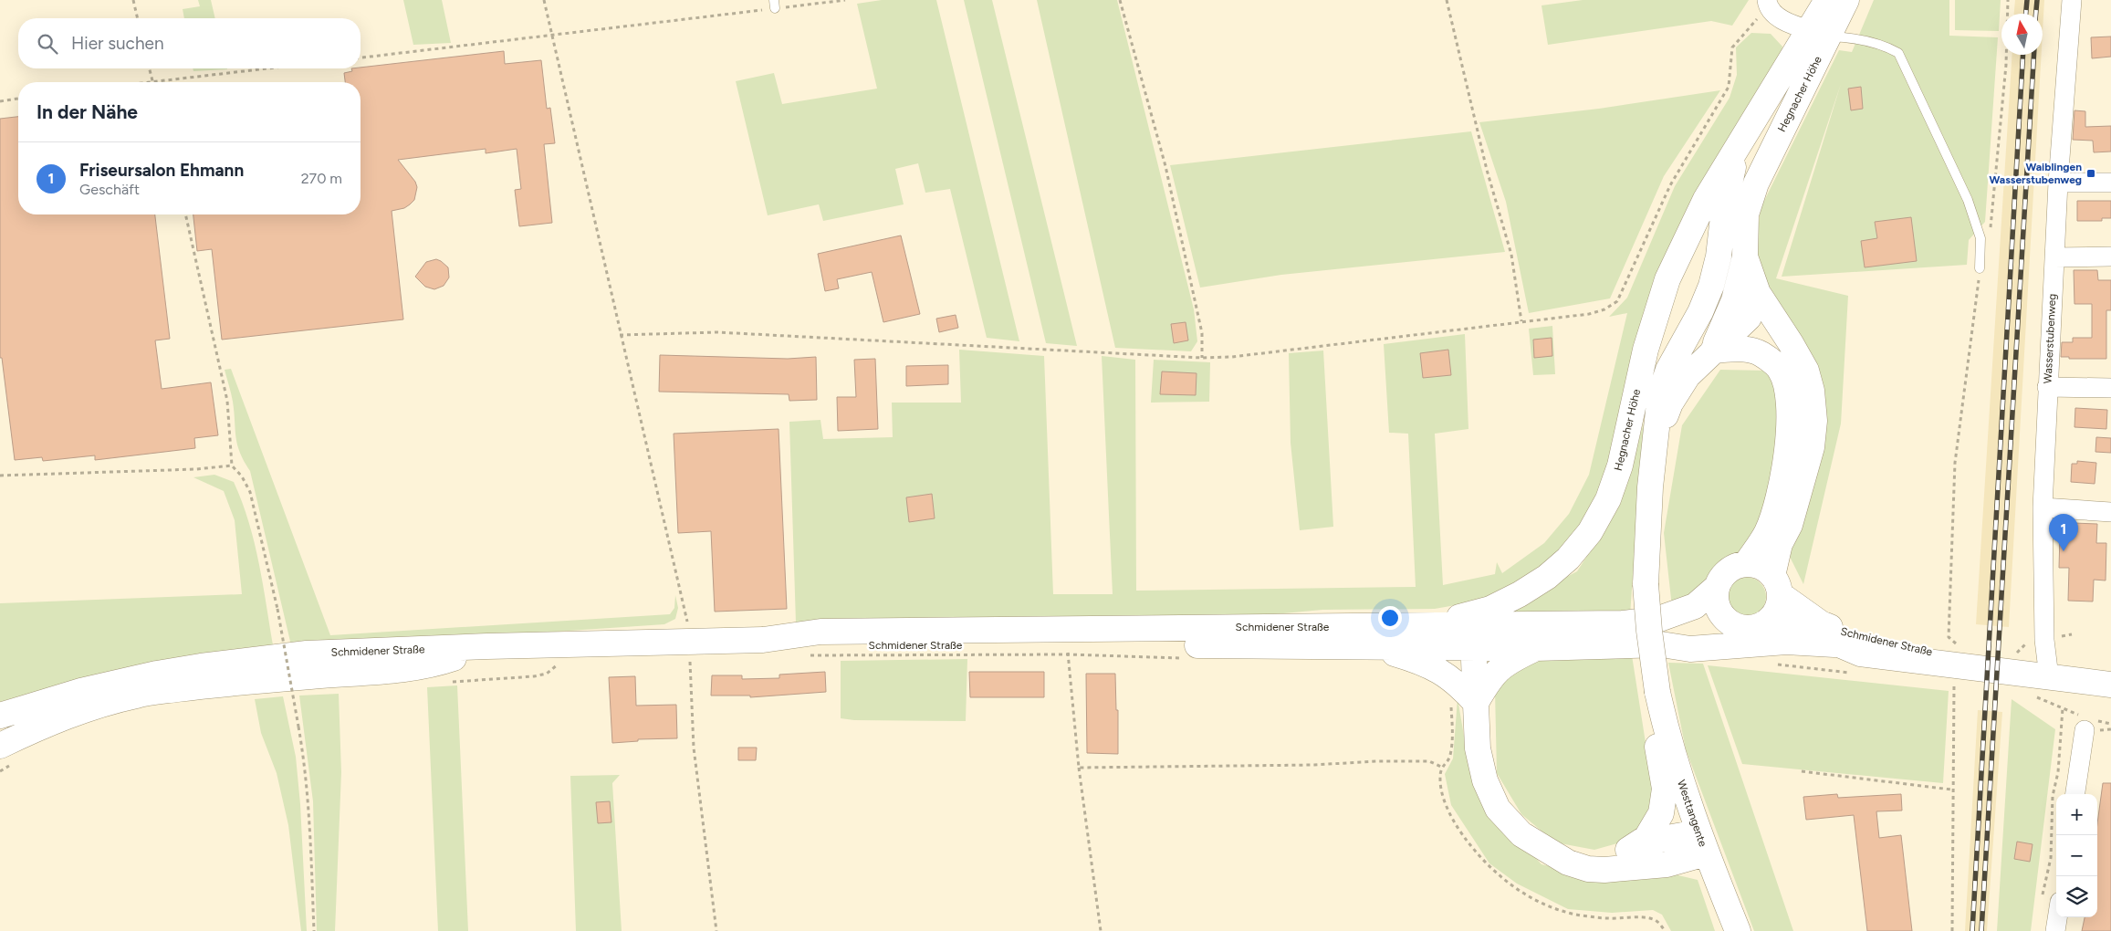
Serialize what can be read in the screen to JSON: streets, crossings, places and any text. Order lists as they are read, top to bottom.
{
  "streets": {
    "main road": ["Hegnacher Höhe", "Schmidener Straße", "Westtangente"],
    "street": ["Wasserstubenweg"]
  },
  "crossings": [
    ["Hegnacher Höhe", "Schmidener Straße"],
    ["Hegnacher Höhe", "Westtangente"],
    ["Wasserstubenweg", "Schmidener Straße"]
  ],
  "places": {
    "transit": ["Waiblingen Wasserstubenweg"]
  },
  "north": "top",
  "page": {
    "search": "Hier suchen",
    "heading": "In der Nähe",
    "list": [
      {
        "mark": "1",
        "name": "Friseursalon Ehmann",
        "note": "Geschäft",
        "value": "270 m"
      }
    ],
    "pins": "1",
    "map_buttons": ["+", "−"]
  }
}
